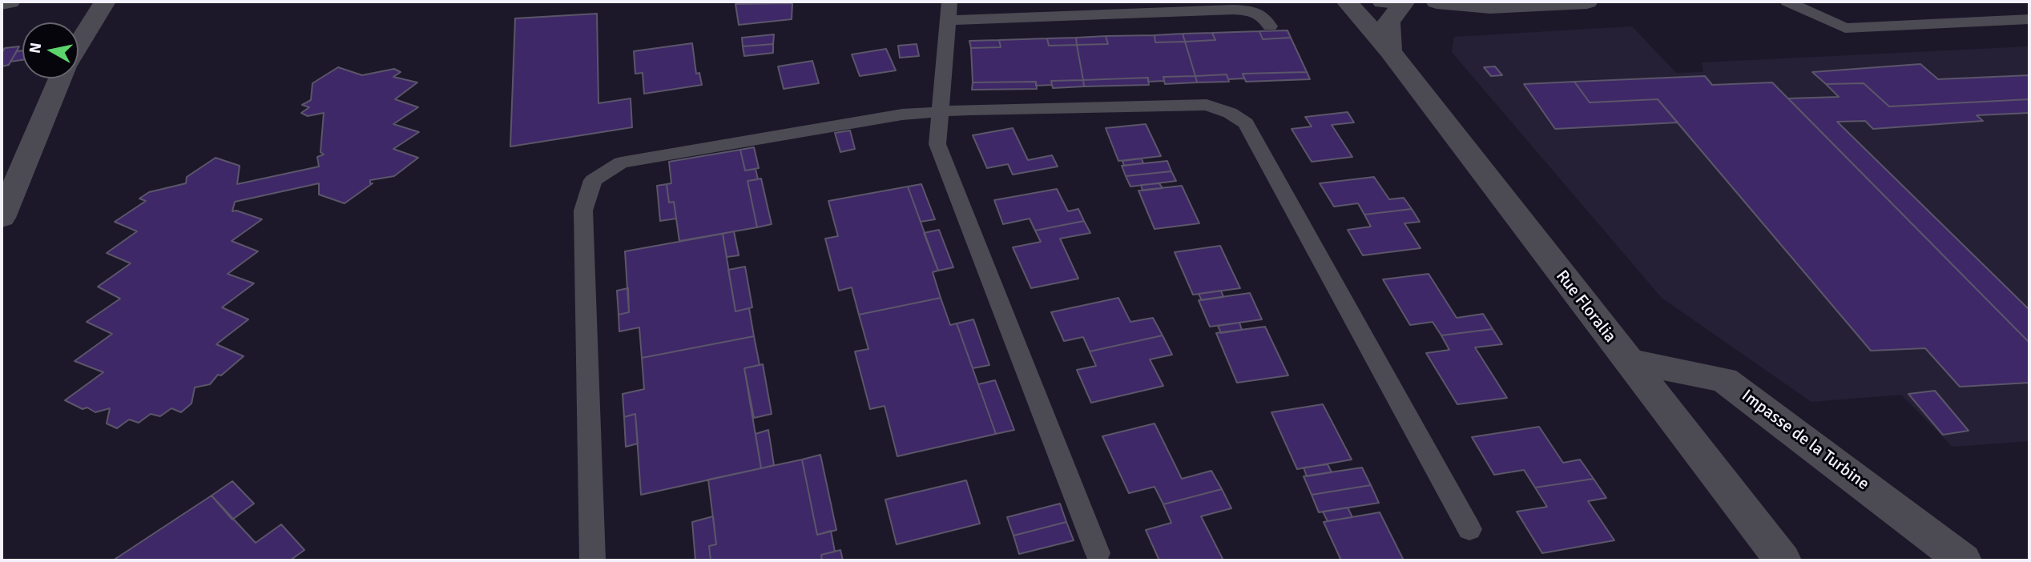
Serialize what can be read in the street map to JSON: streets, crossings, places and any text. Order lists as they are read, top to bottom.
{
  "streets": {
    "street": ["Rue Floralia", "Impasse de la Turbine"]
  },
  "crossings": [
    ["Rue Floralia", "Impasse de la Turbine"]
  ],
  "north": "left"
}
